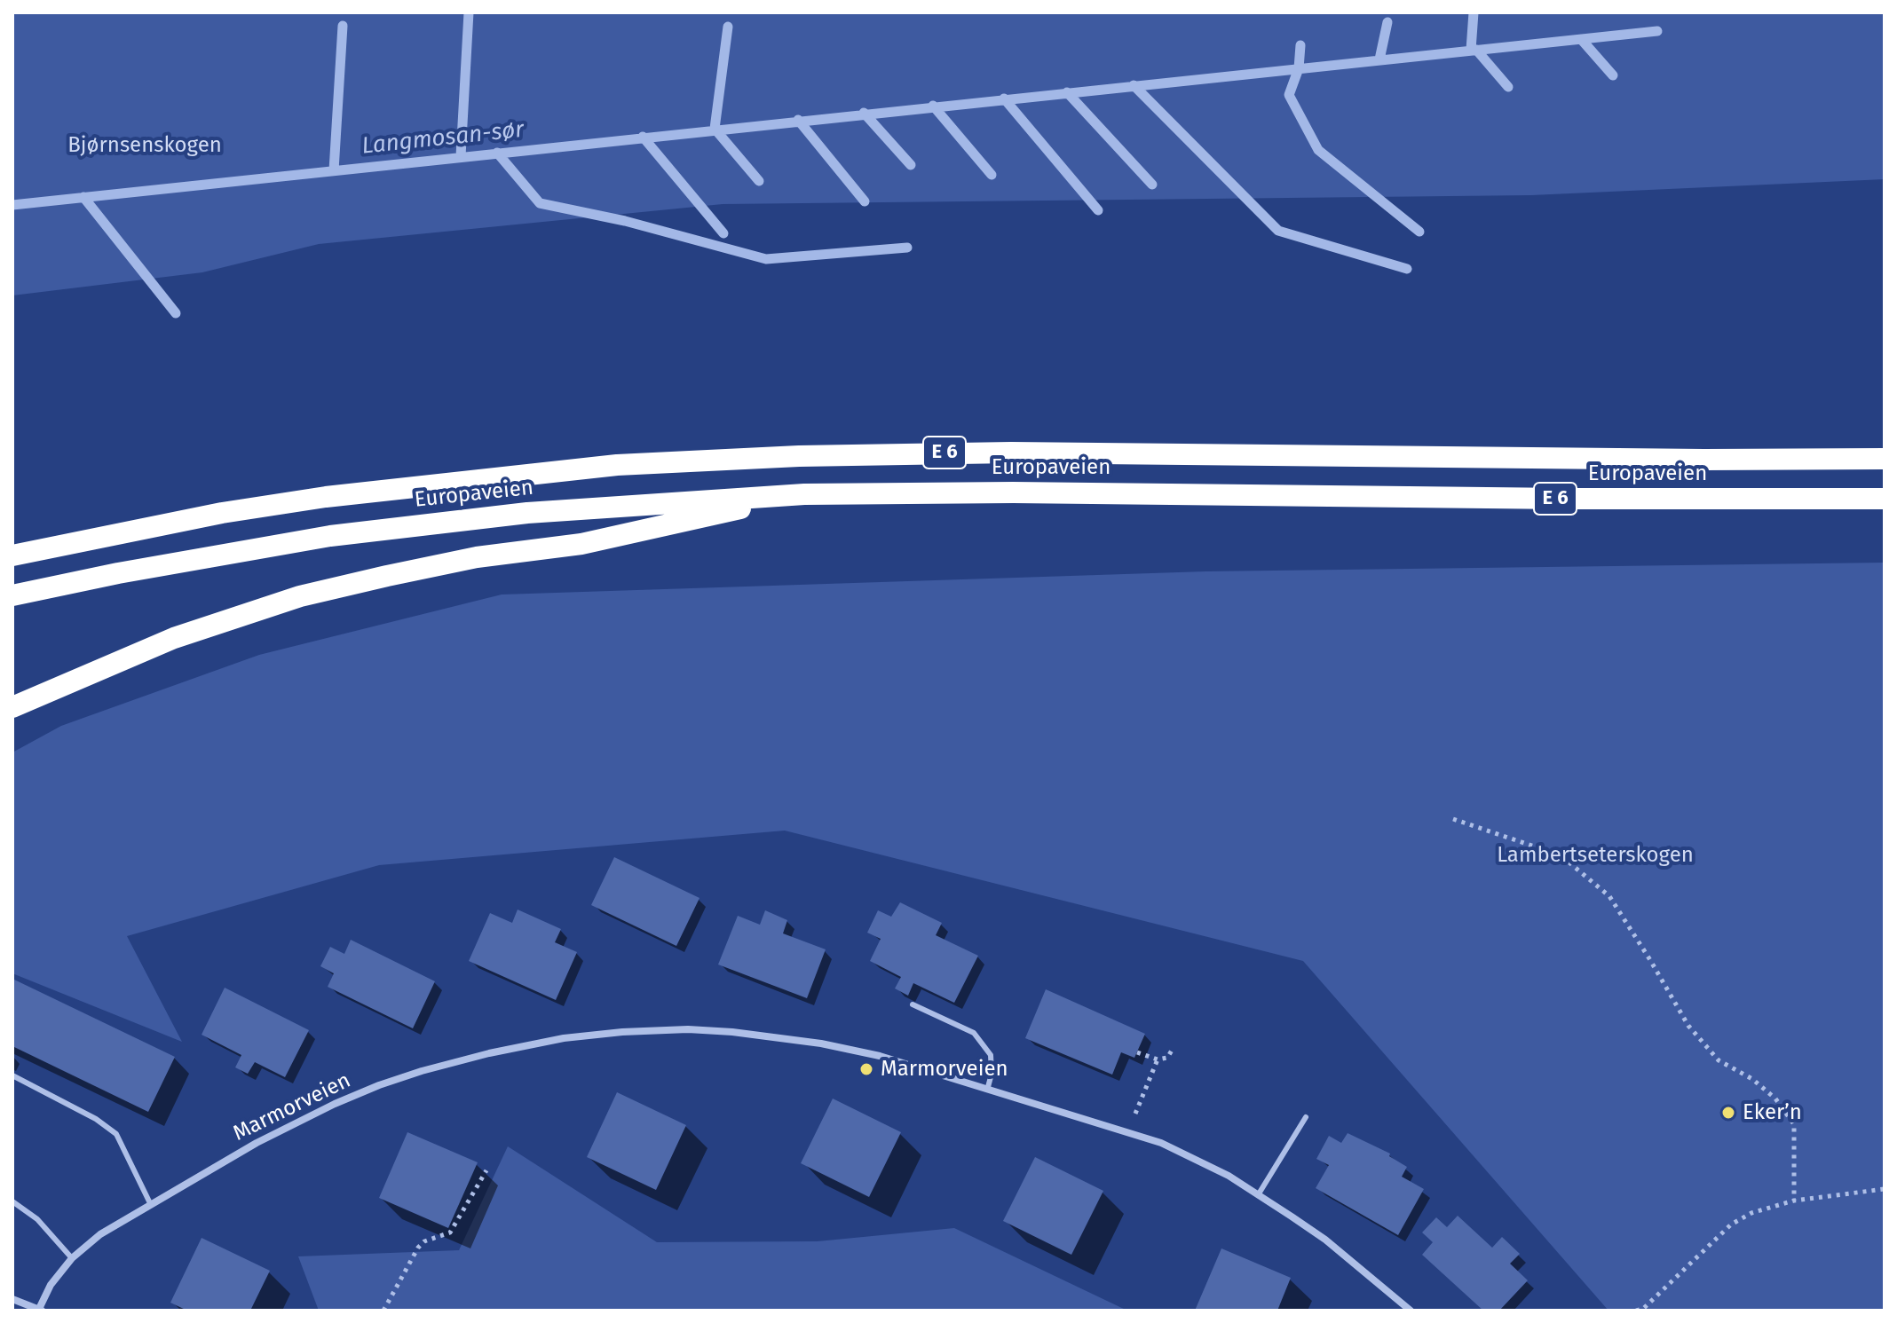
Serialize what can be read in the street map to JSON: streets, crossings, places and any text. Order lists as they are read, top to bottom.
{
  "streets": {
    "highway": ["E 6", "Europaveien"],
    "street": ["Marmorveien"]
  },
  "crossings": [
    ["E 6", "Europaveien"]
  ],
  "water": ["Langmosan-sør"],
  "parks": ["Bjørnsenskogen", "Lambertseterskogen"],
  "places": ["Marmorveien", "Eker’n"]
}
